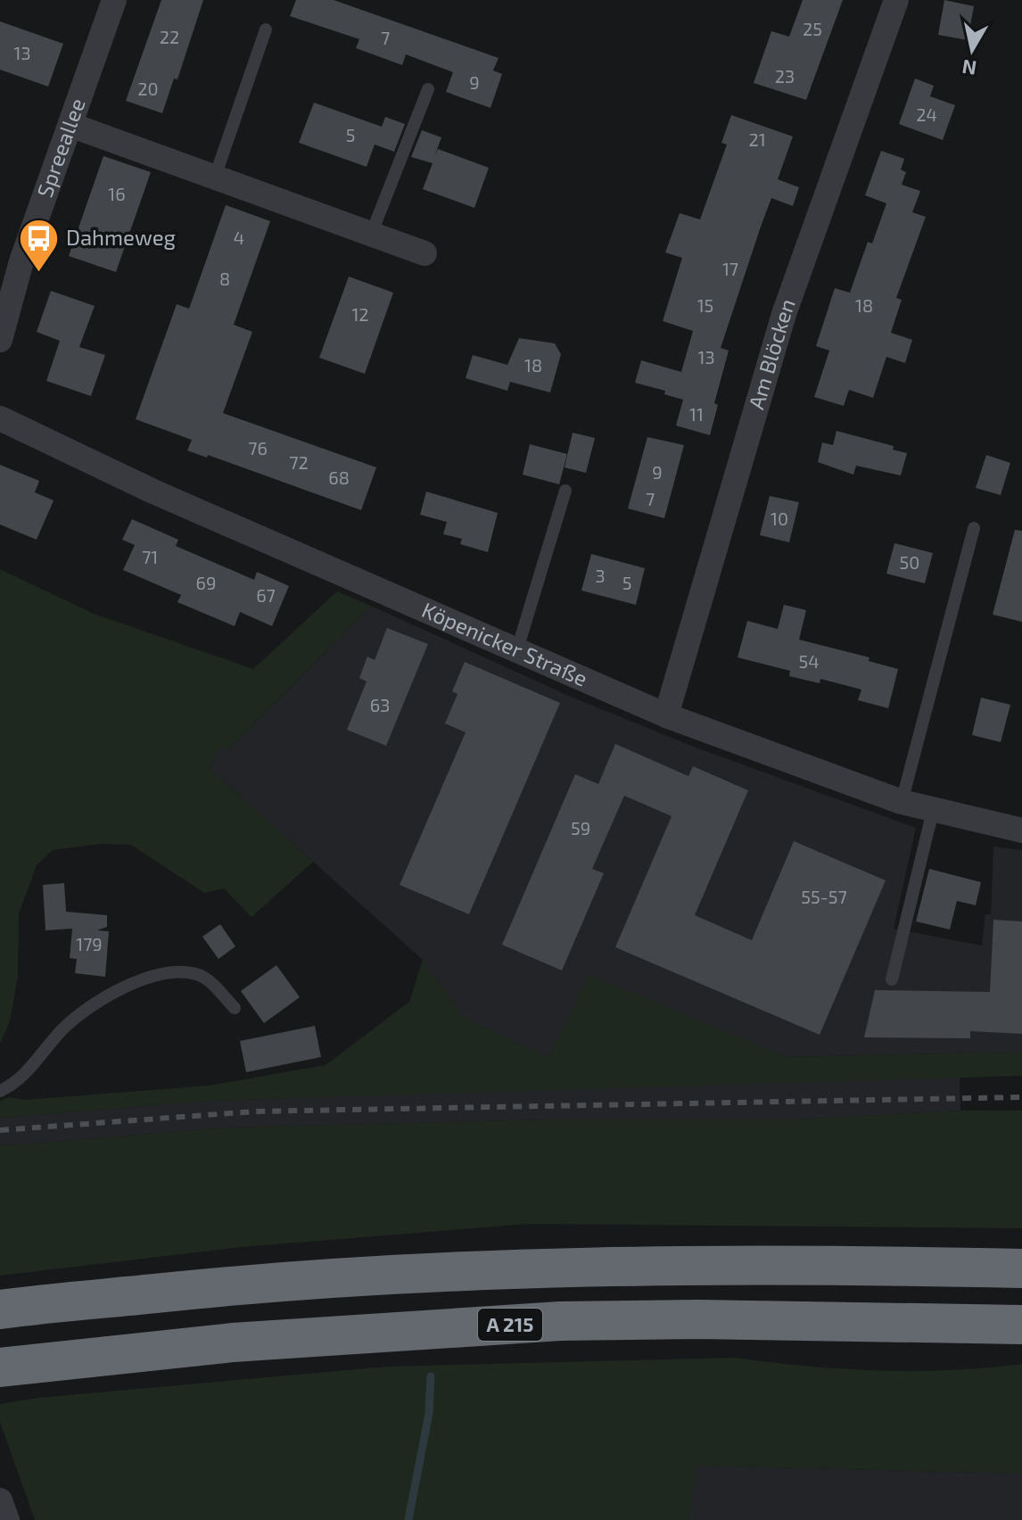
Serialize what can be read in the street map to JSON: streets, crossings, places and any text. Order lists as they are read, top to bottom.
{
  "streets": {
    "highway": ["A 215"],
    "street": ["Spreeallee", "Am Blöcken", "Köpenicker Straße"]
  },
  "crossings": [
    ["Am Blöcken", "Köpenicker Straße"]
  ],
  "places": {
    "bus stop": ["Dahmeweg"]
  },
  "house_numbers": [
    "25",
    "22",
    "7",
    "13",
    "23",
    "9",
    "20",
    "24",
    "5",
    "21",
    "16",
    "4",
    "17",
    "8",
    "15",
    "18",
    "12",
    "13",
    "18",
    "11",
    "76",
    "72",
    "9",
    "68",
    "7",
    "10",
    "71",
    "50",
    "3",
    "69",
    "5",
    "67",
    "54",
    "63",
    "59",
    "55-57",
    "179"
  ],
  "north": "bottom"
}
